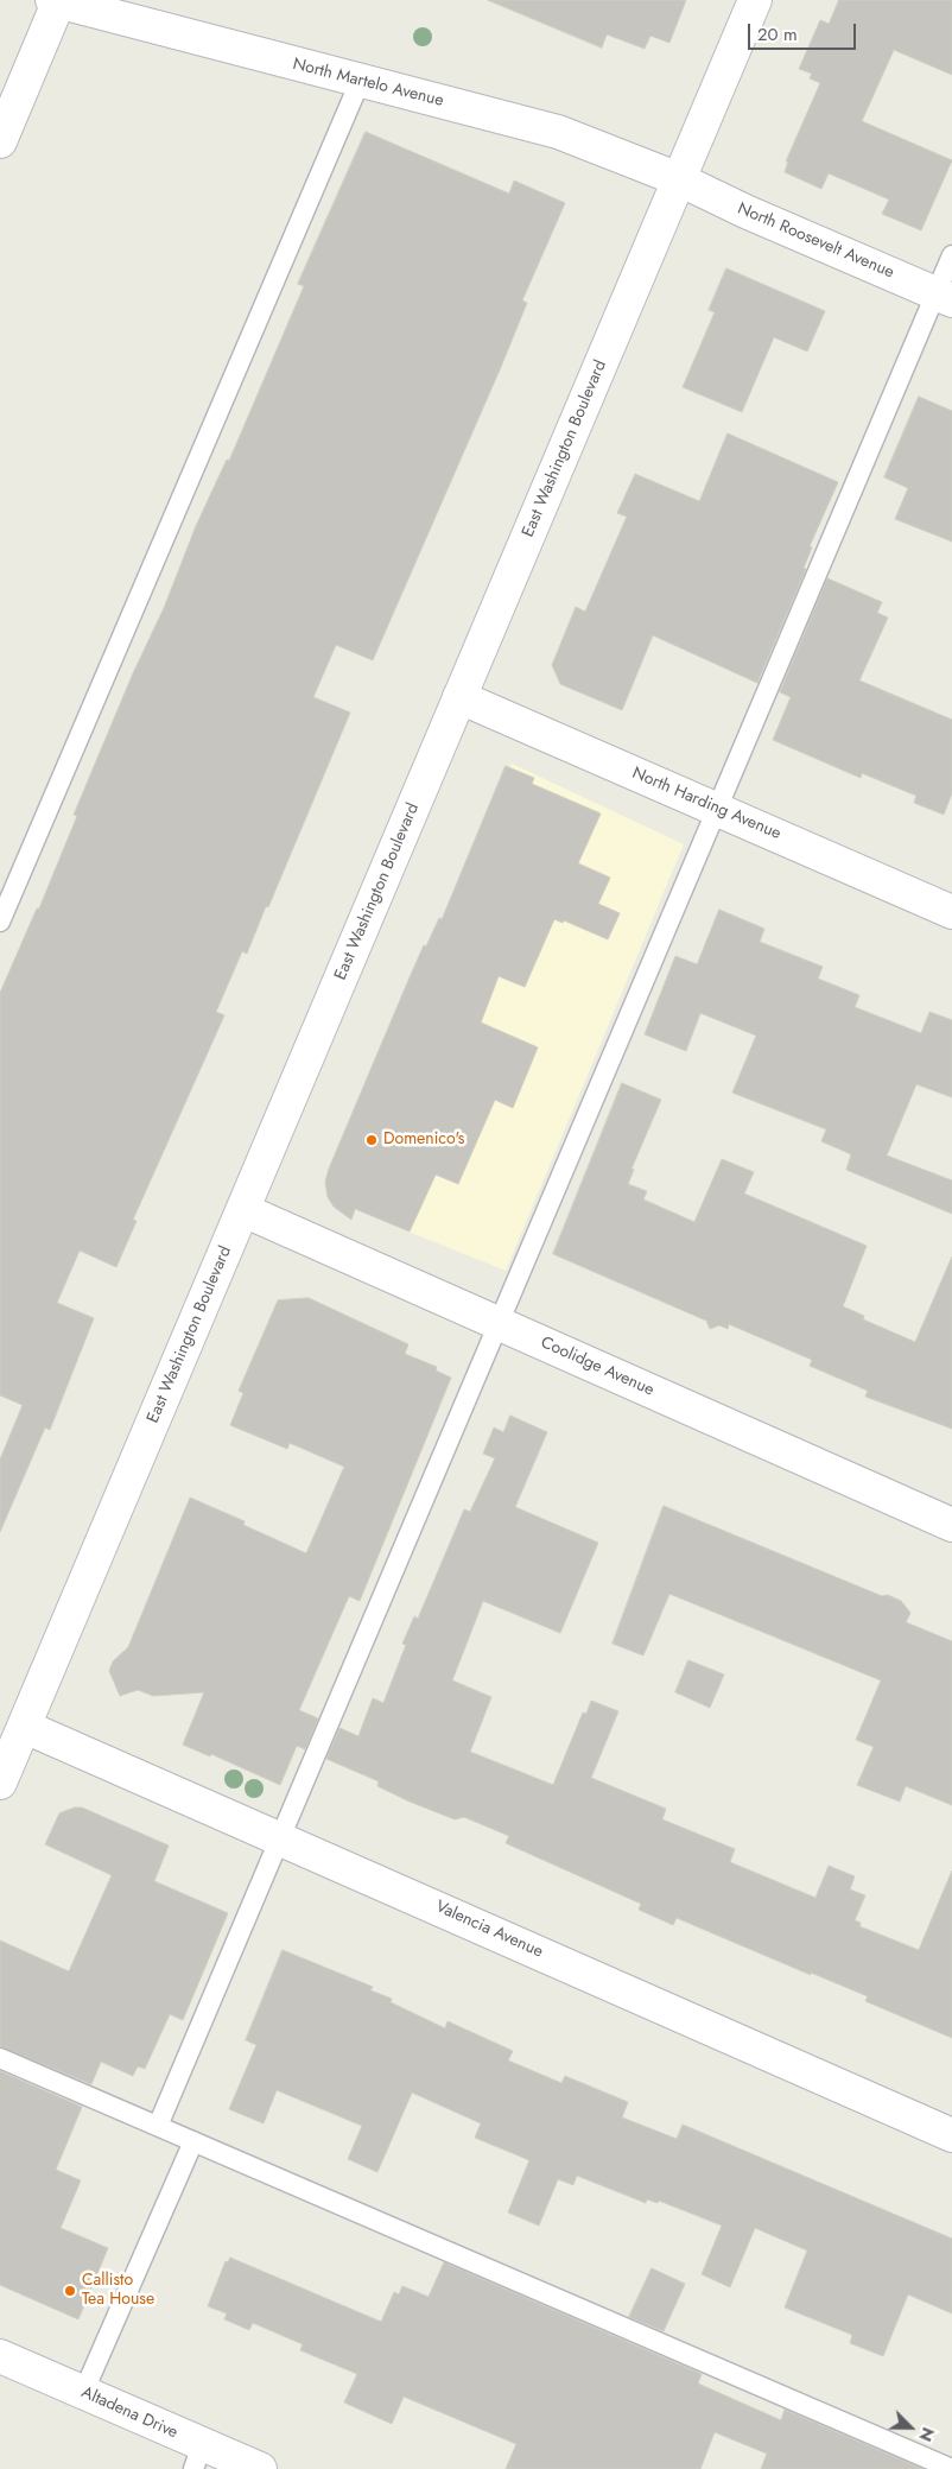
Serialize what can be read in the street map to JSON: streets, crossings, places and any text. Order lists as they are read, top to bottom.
{
  "streets": {
    "street": [
      "North Martelo Avenue",
      "North Roosevelt Avenue",
      "East Washington Boulevard",
      "North Harding Avenue",
      "Coolidge Avenue",
      "Valencia Avenue",
      "Altadena Drive"
    ]
  },
  "crossings": [
    ["North Martelo Avenue", "North Roosevelt Avenue"],
    ["North Martelo Avenue", "East Washington Boulevard"],
    ["North Roosevelt Avenue", "East Washington Boulevard"],
    ["East Washington Boulevard", "North Harding Avenue"],
    ["East Washington Boulevard", "Coolidge Avenue"],
    ["East Washington Boulevard", "Valencia Avenue"]
  ],
  "places": ["Domenico's", "Callisto Tea House"],
  "scale_bar": "20 m",
  "north": "bottom right"
}
